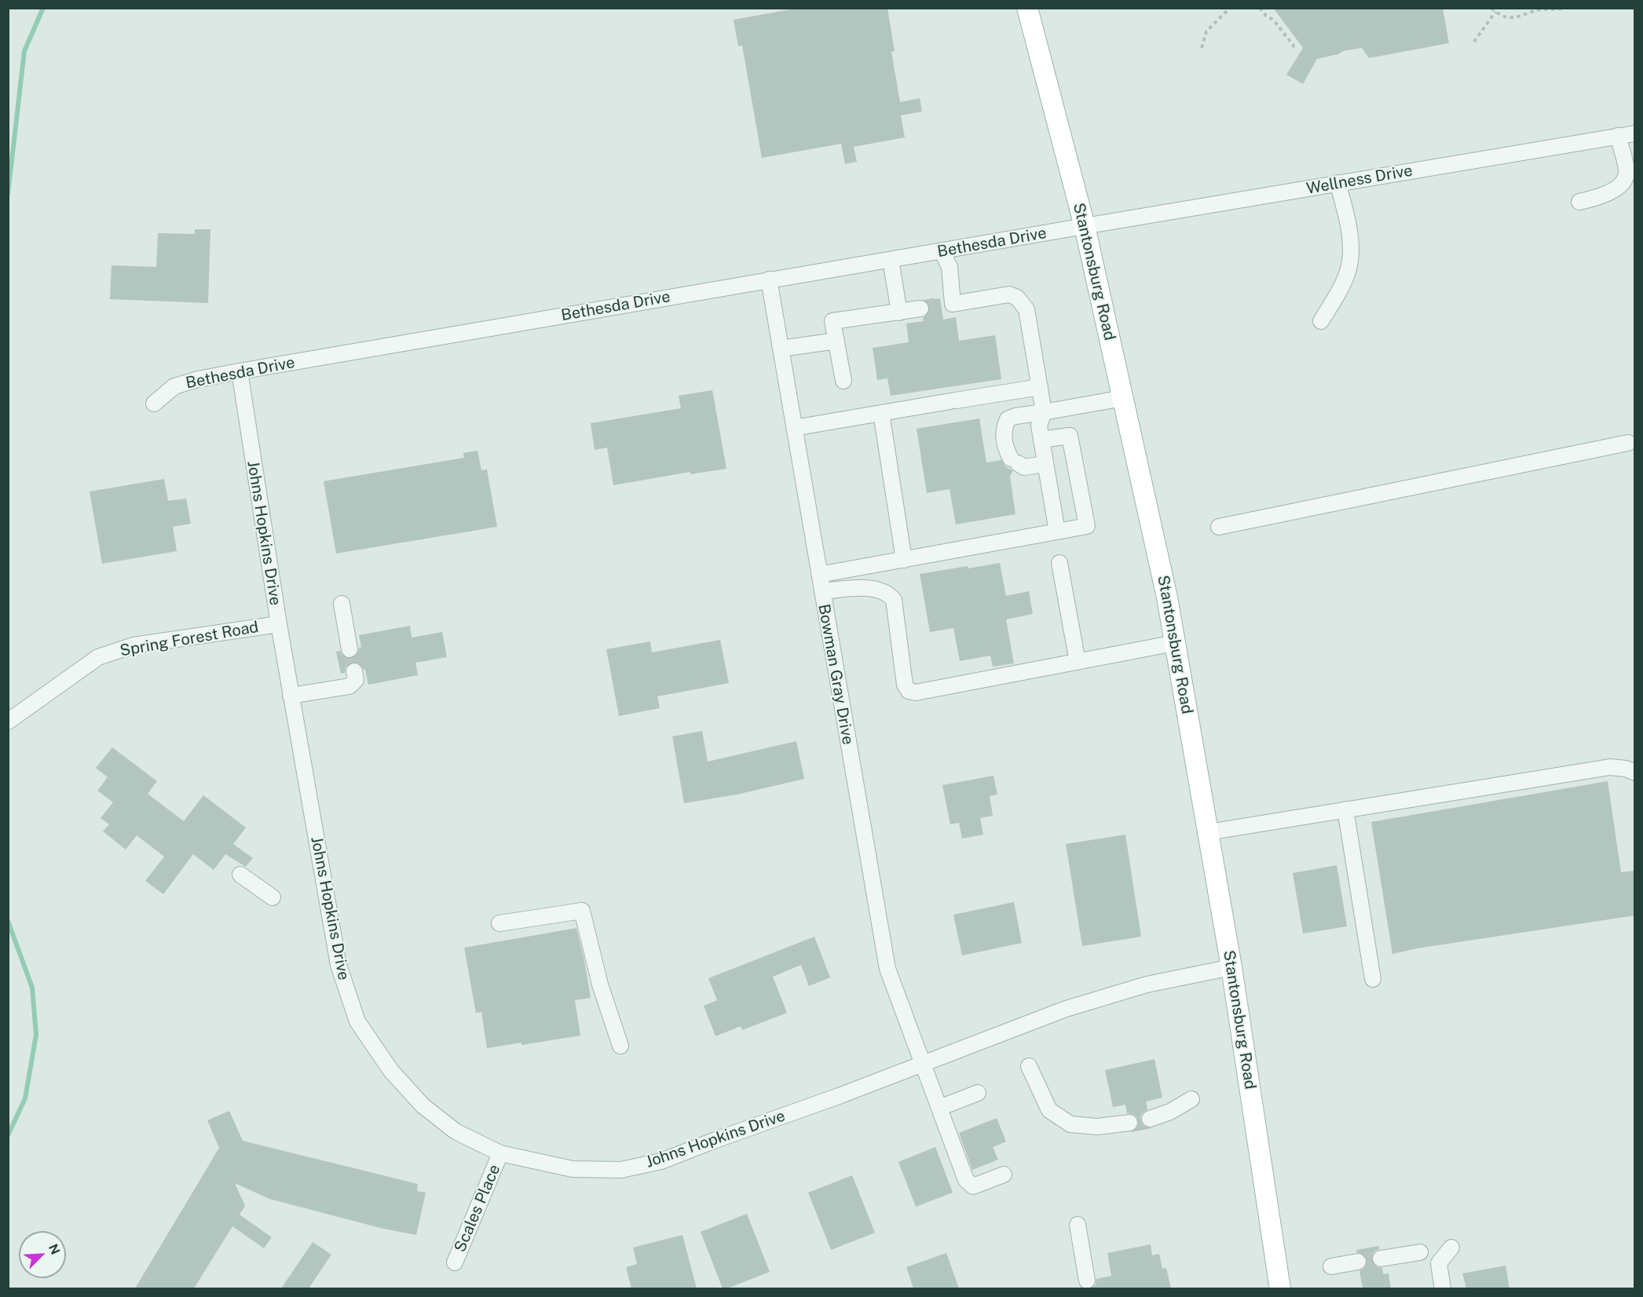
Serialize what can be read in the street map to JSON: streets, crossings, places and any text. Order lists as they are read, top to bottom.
{
  "streets": {
    "main road": ["Stantonsburg Road"],
    "street": [
      "Wellness Drive",
      "Bethesda Drive",
      "Johns Hopkins Drive",
      "Spring Forest Road",
      "Bowman Gray Drive",
      "Scales Place"
    ]
  },
  "crossings": [
    ["Wellness Drive", "Bethesda Drive"],
    ["Wellness Drive", "Stantonsburg Road"],
    ["Bethesda Drive", "Stantonsburg Road"],
    ["Bethesda Drive", "Johns Hopkins Drive"],
    ["Bethesda Drive", "Bowman Gray Drive"],
    ["Stantonsburg Road", "Johns Hopkins Drive"],
    ["Johns Hopkins Drive", "Spring Forest Road"],
    ["Johns Hopkins Drive", "Bowman Gray Drive"],
    ["Johns Hopkins Drive", "Scales Place"]
  ],
  "north": "top right"
}
